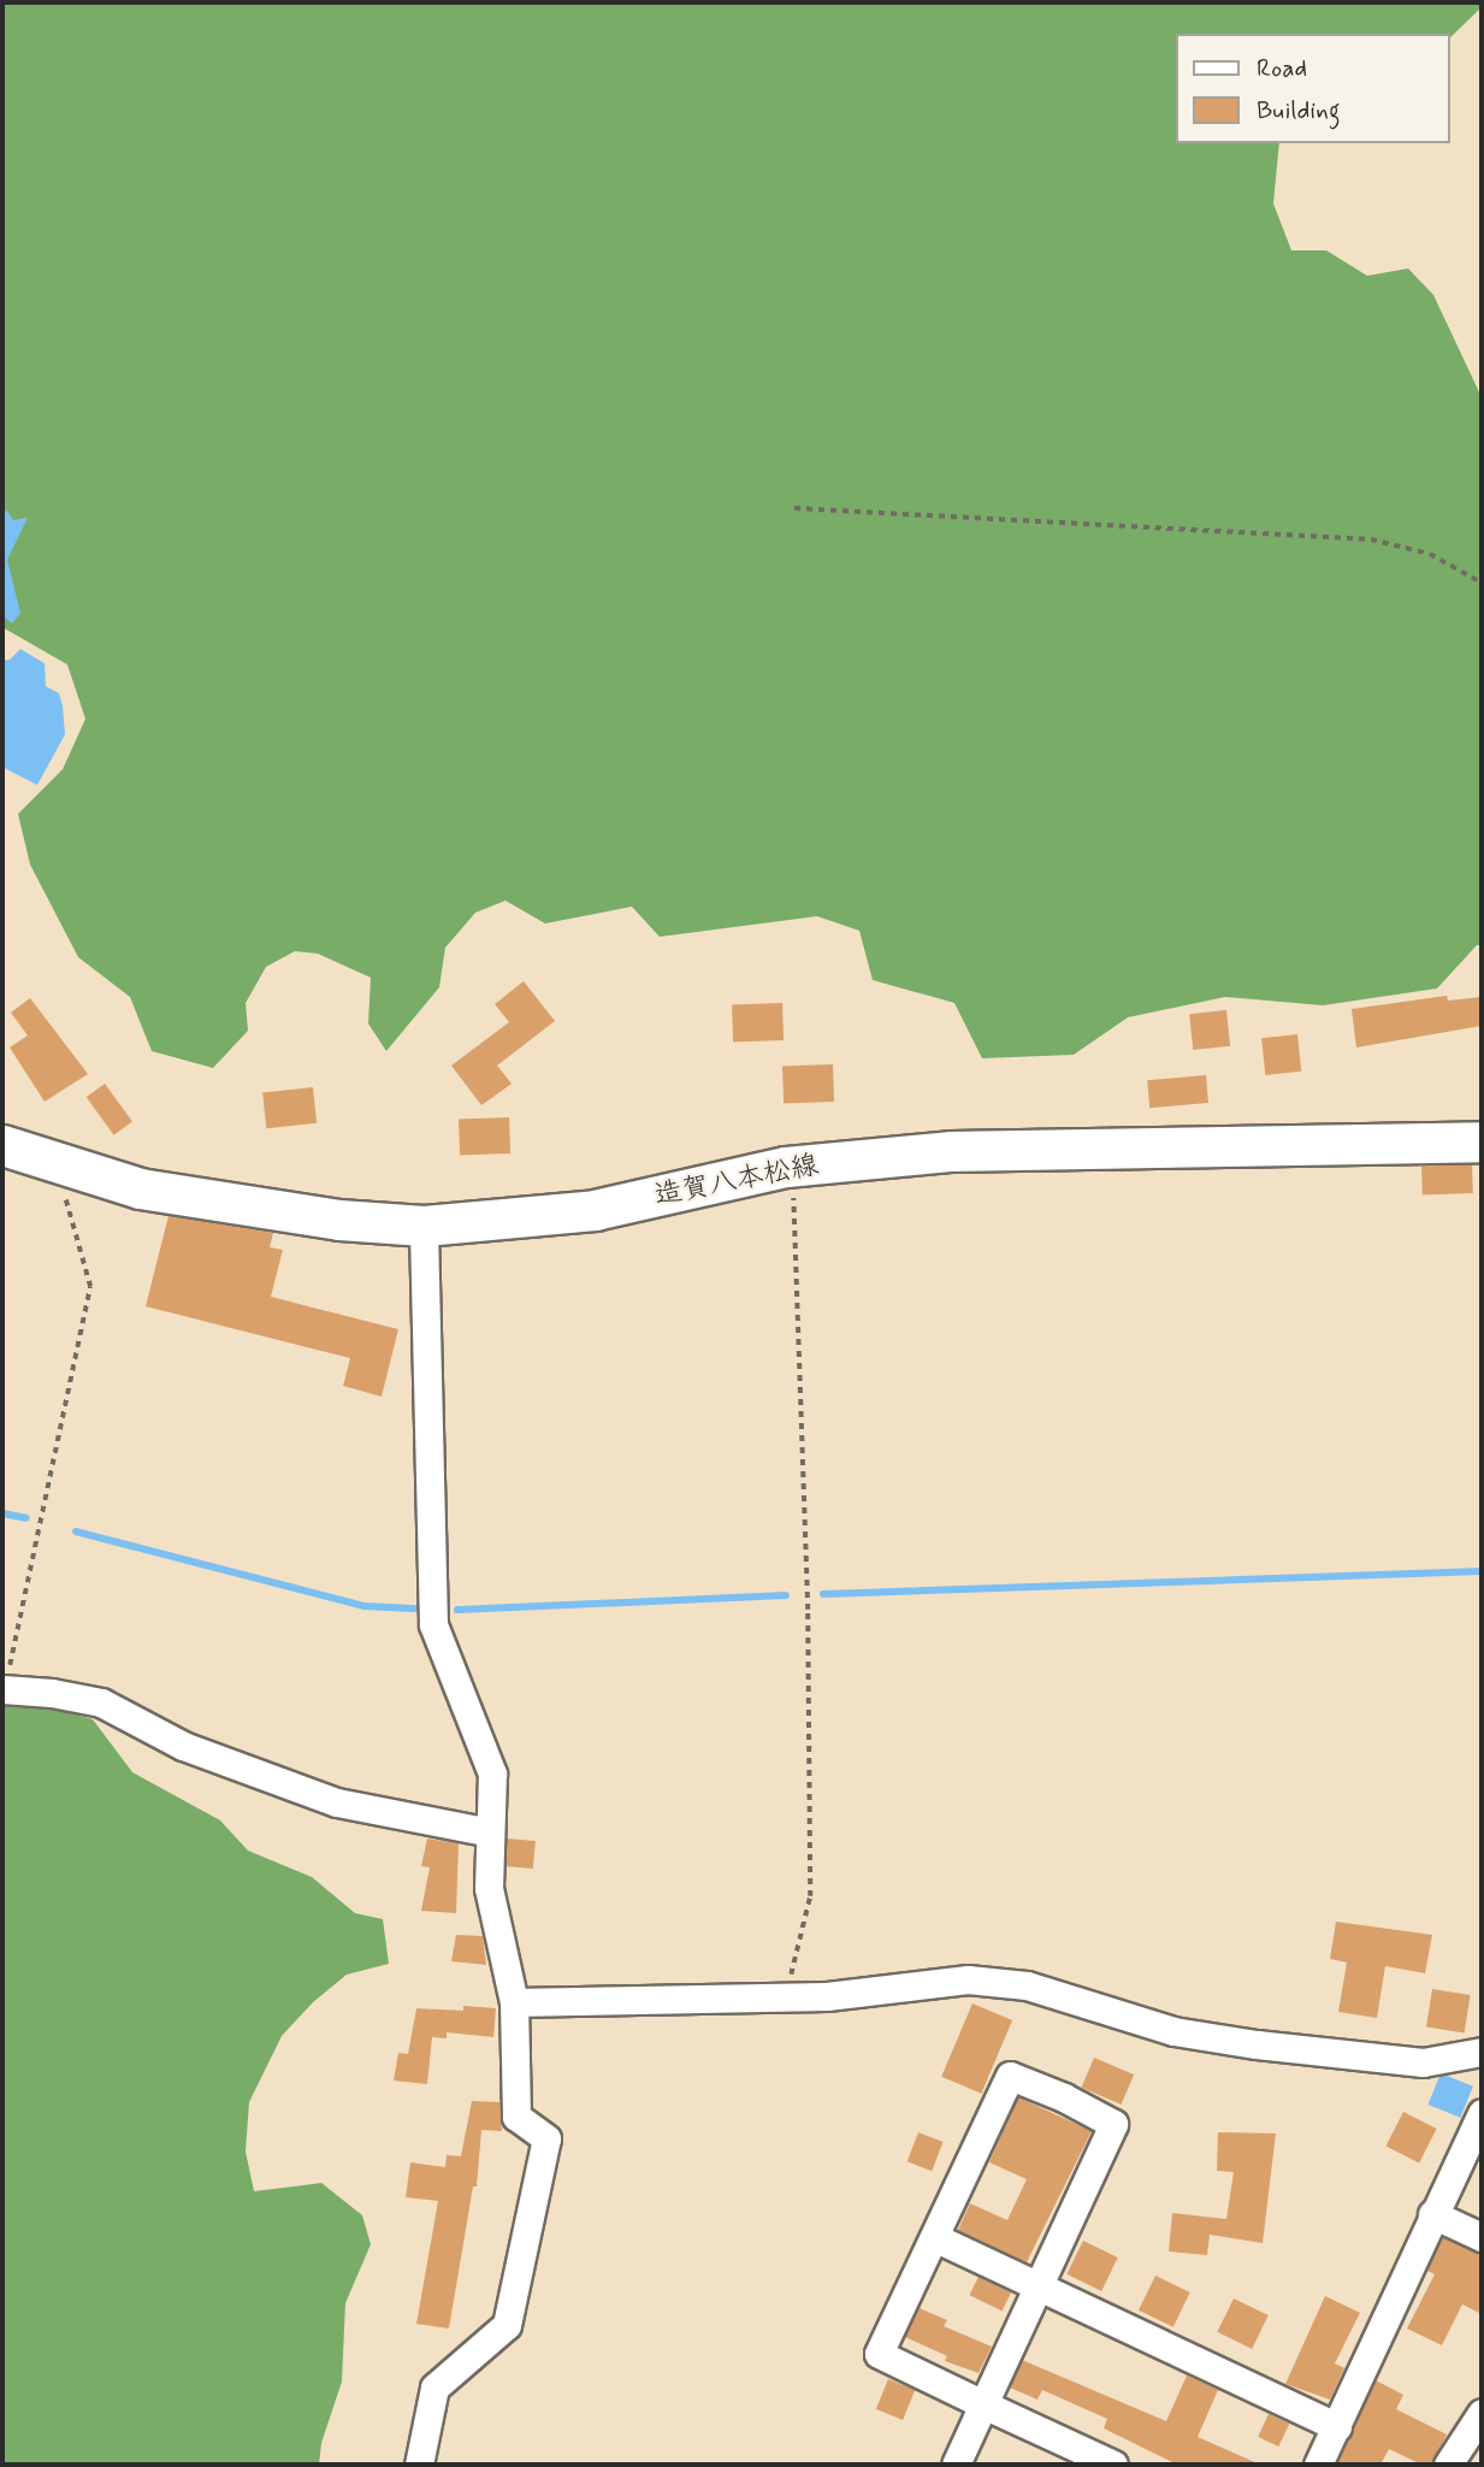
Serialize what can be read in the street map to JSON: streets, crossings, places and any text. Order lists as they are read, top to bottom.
{
  "streets": {
    "main road": ["造賀八本松線"]
  },
  "legend": ["Road", "Building"]
}
